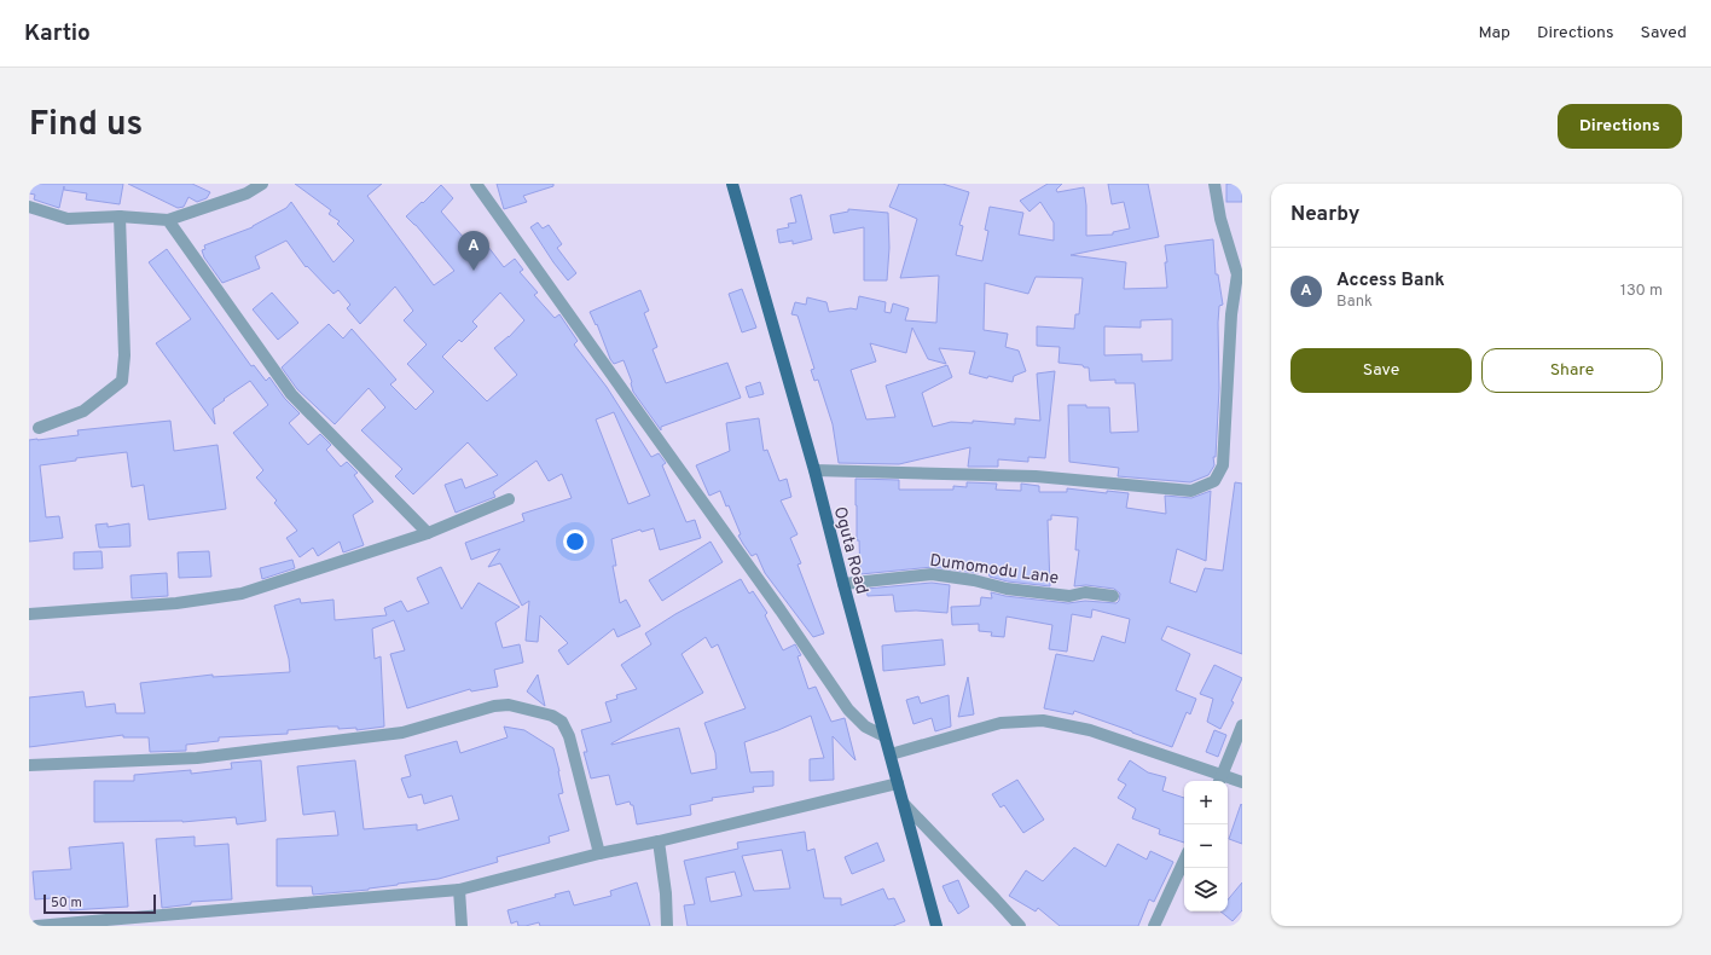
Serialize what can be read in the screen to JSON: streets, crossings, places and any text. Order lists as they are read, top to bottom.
{
  "streets": {
    "main road": ["Oguta Road"],
    "street": ["Dumomodu Lane"]
  },
  "crossings": [
    ["Oguta Road", "Dumomodu Lane"]
  ],
  "scale_bar": "50 m",
  "page": {
    "header": "Kartio",
    "nav": ["Map", "Directions", "Saved"],
    "title": "Find us",
    "buttons": [
      "Directions",
      ["Save", "Share"]
    ],
    "heading": "Nearby",
    "pins": "A",
    "list": [
      {
        "mark": "A",
        "name": "Access Bank",
        "note": "Bank",
        "value": "130 m"
      }
    ],
    "map_buttons": ["+", "−"],
    "scale": "50 m"
  }
}
